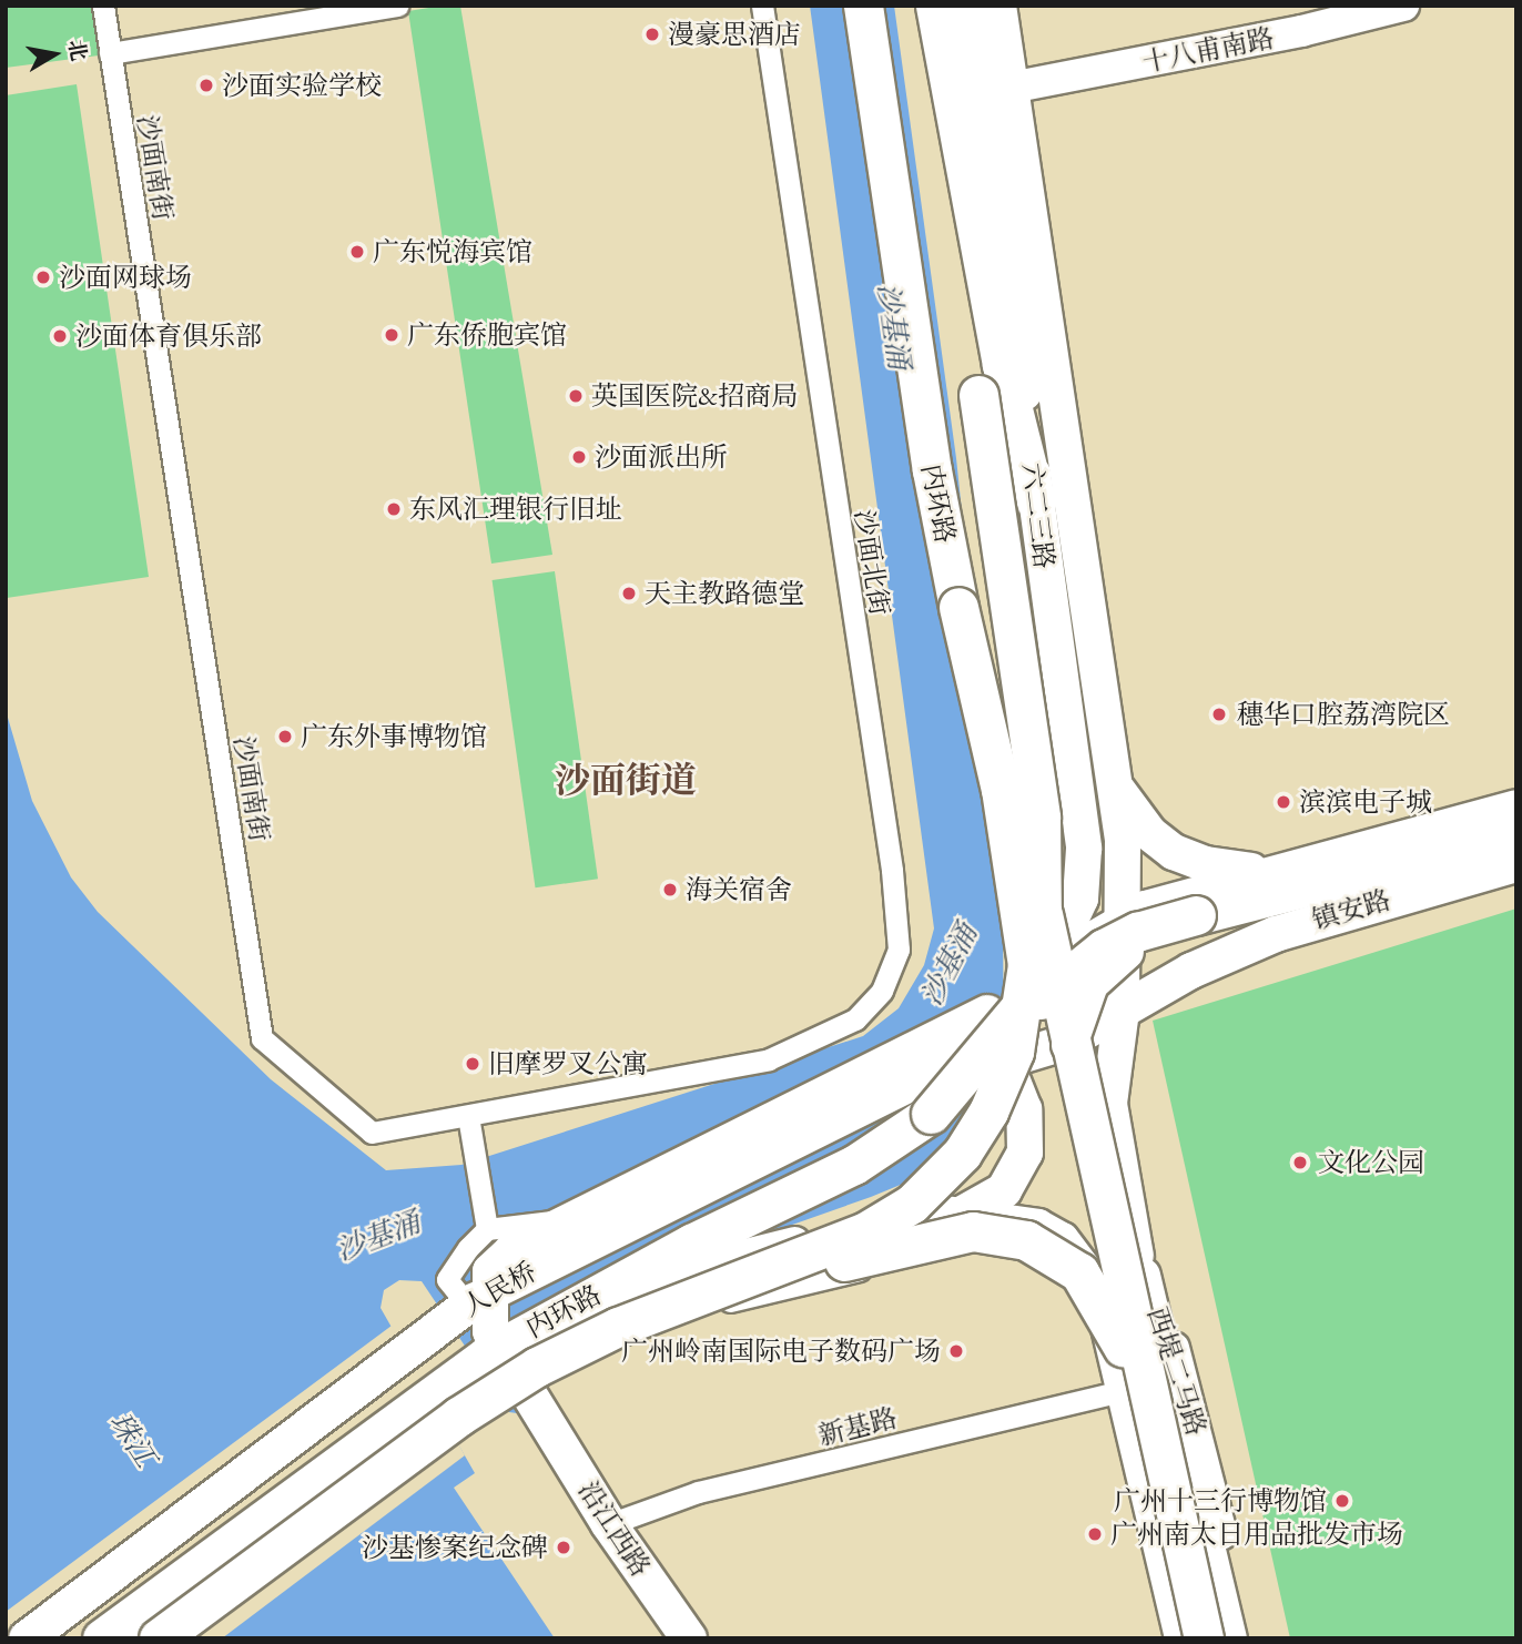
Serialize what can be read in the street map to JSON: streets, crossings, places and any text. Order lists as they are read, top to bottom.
{
  "streets": {
    "highway": ["内环路"],
    "main road": [
      "十八甫南路",
      "六二三路",
      "镇安路",
      "人民桥",
      "西堤二马路",
      "沿江西路"
    ],
    "street": ["沙面南街", "沙面北街", "新基路"]
  },
  "crossings": [
    ["十八甫南路", "六二三路"],
    ["沙面南街", "沙面北街"],
    ["内环路", "沿江西路"],
    ["六二三路", "镇安路"],
    ["六二三路", "人民桥"],
    ["六二三路", "西堤二马路"],
    ["镇安路", "人民桥"],
    ["西堤二马路", "新基路"],
    ["新基路", "沿江西路"]
  ],
  "districts": ["沙面街道"],
  "water": ["沙基涌", "珠江"],
  "places": [
    "漫豪思酒店",
    "沙面实验学校",
    "广东悦海宾馆",
    "沙面网球场",
    "广东侨胞宾馆",
    "沙面体育俱乐部",
    "英国医院&招商局",
    "沙面派出所",
    "东风汇理银行旧址",
    "天主教路德堂",
    "穗华口腔荔湾院区",
    "广东外事博物馆",
    "滨滨电子城",
    "海关宿舍",
    "旧摩罗叉公寓",
    "文化公园",
    "广州岭南国际电子数码广场",
    "广州十三行博物馆",
    "广州南太日用品批发市场",
    "沙基惨案纪念碑"
  ],
  "north": "right"
}
